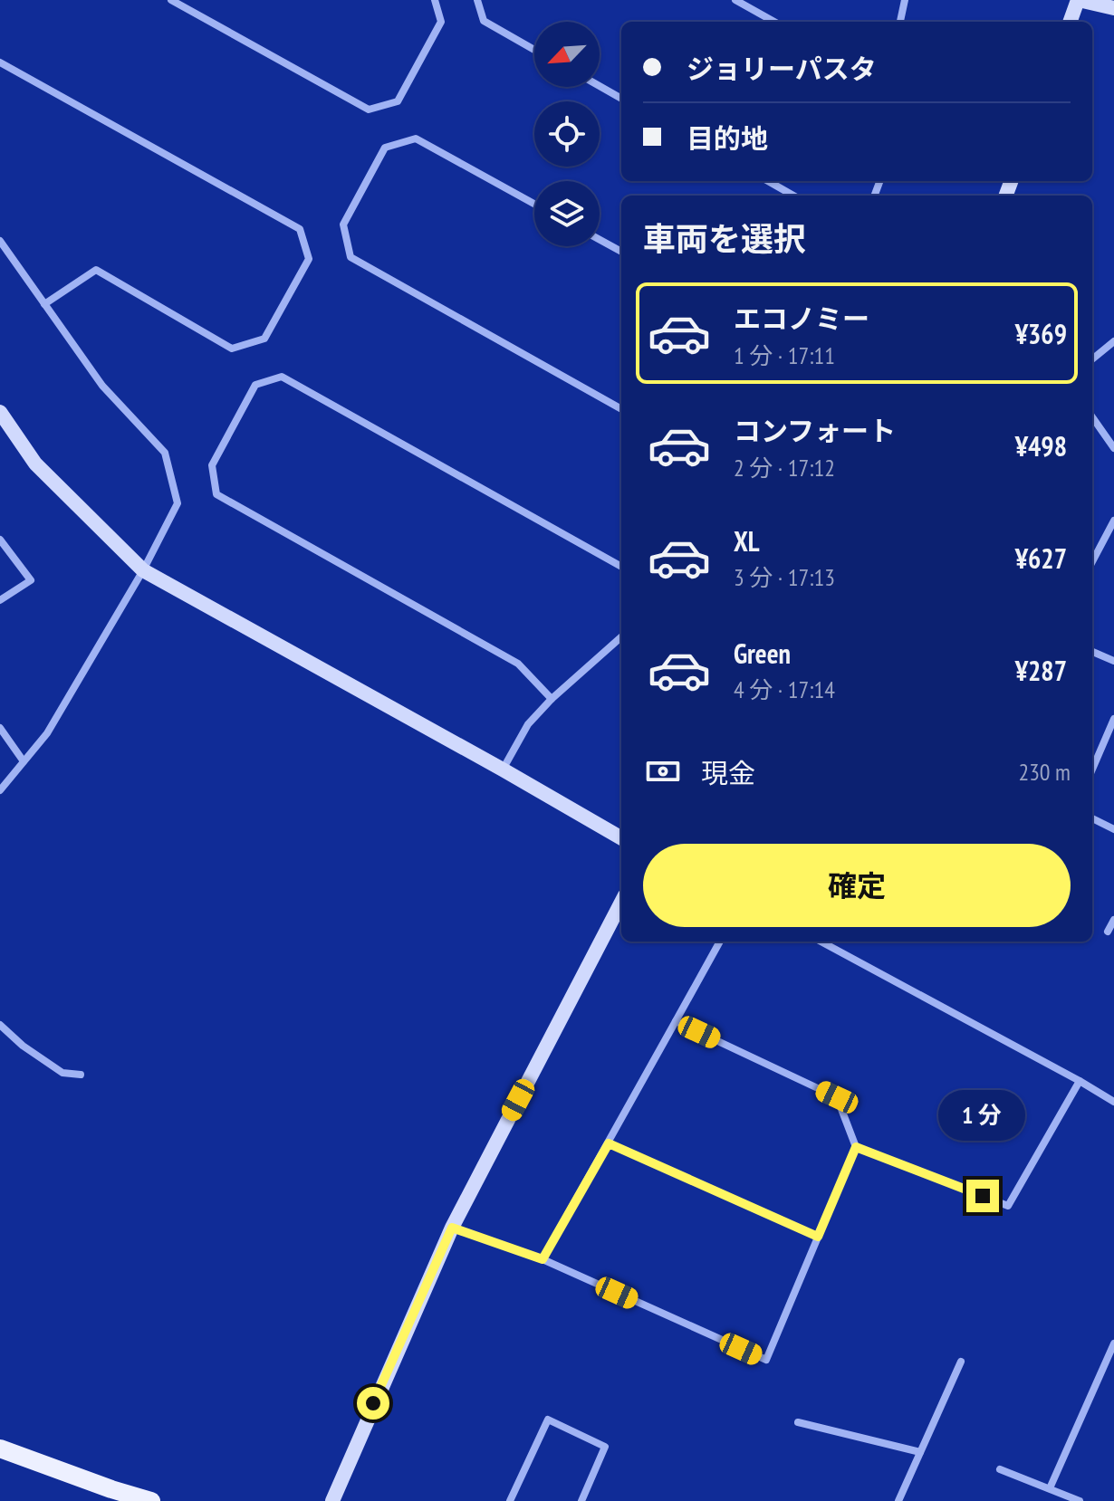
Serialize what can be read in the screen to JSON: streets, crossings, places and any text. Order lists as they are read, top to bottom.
{
  "north": "bottom left",
  "page": {
    "banner": ["ジョリーパスタ", "目的地"],
    "heading": "車両を選択",
    "list": [
      {
        "name": "エコノミー",
        "note": "1 分 · 17:11",
        "value": "¥369"
      },
      {
        "name": "コンフォート",
        "note": "2 分 · 17:12",
        "value": "¥498"
      },
      {
        "name": "XL",
        "note": "3 分 · 17:13",
        "value": "¥627"
      },
      {
        "name": "Green",
        "note": "4 分 · 17:14",
        "value": "¥287"
      }
    ],
    "pay": ["現金", "230 m"],
    "buttons": "確定",
    "bubble": "1 分"
  }
}
